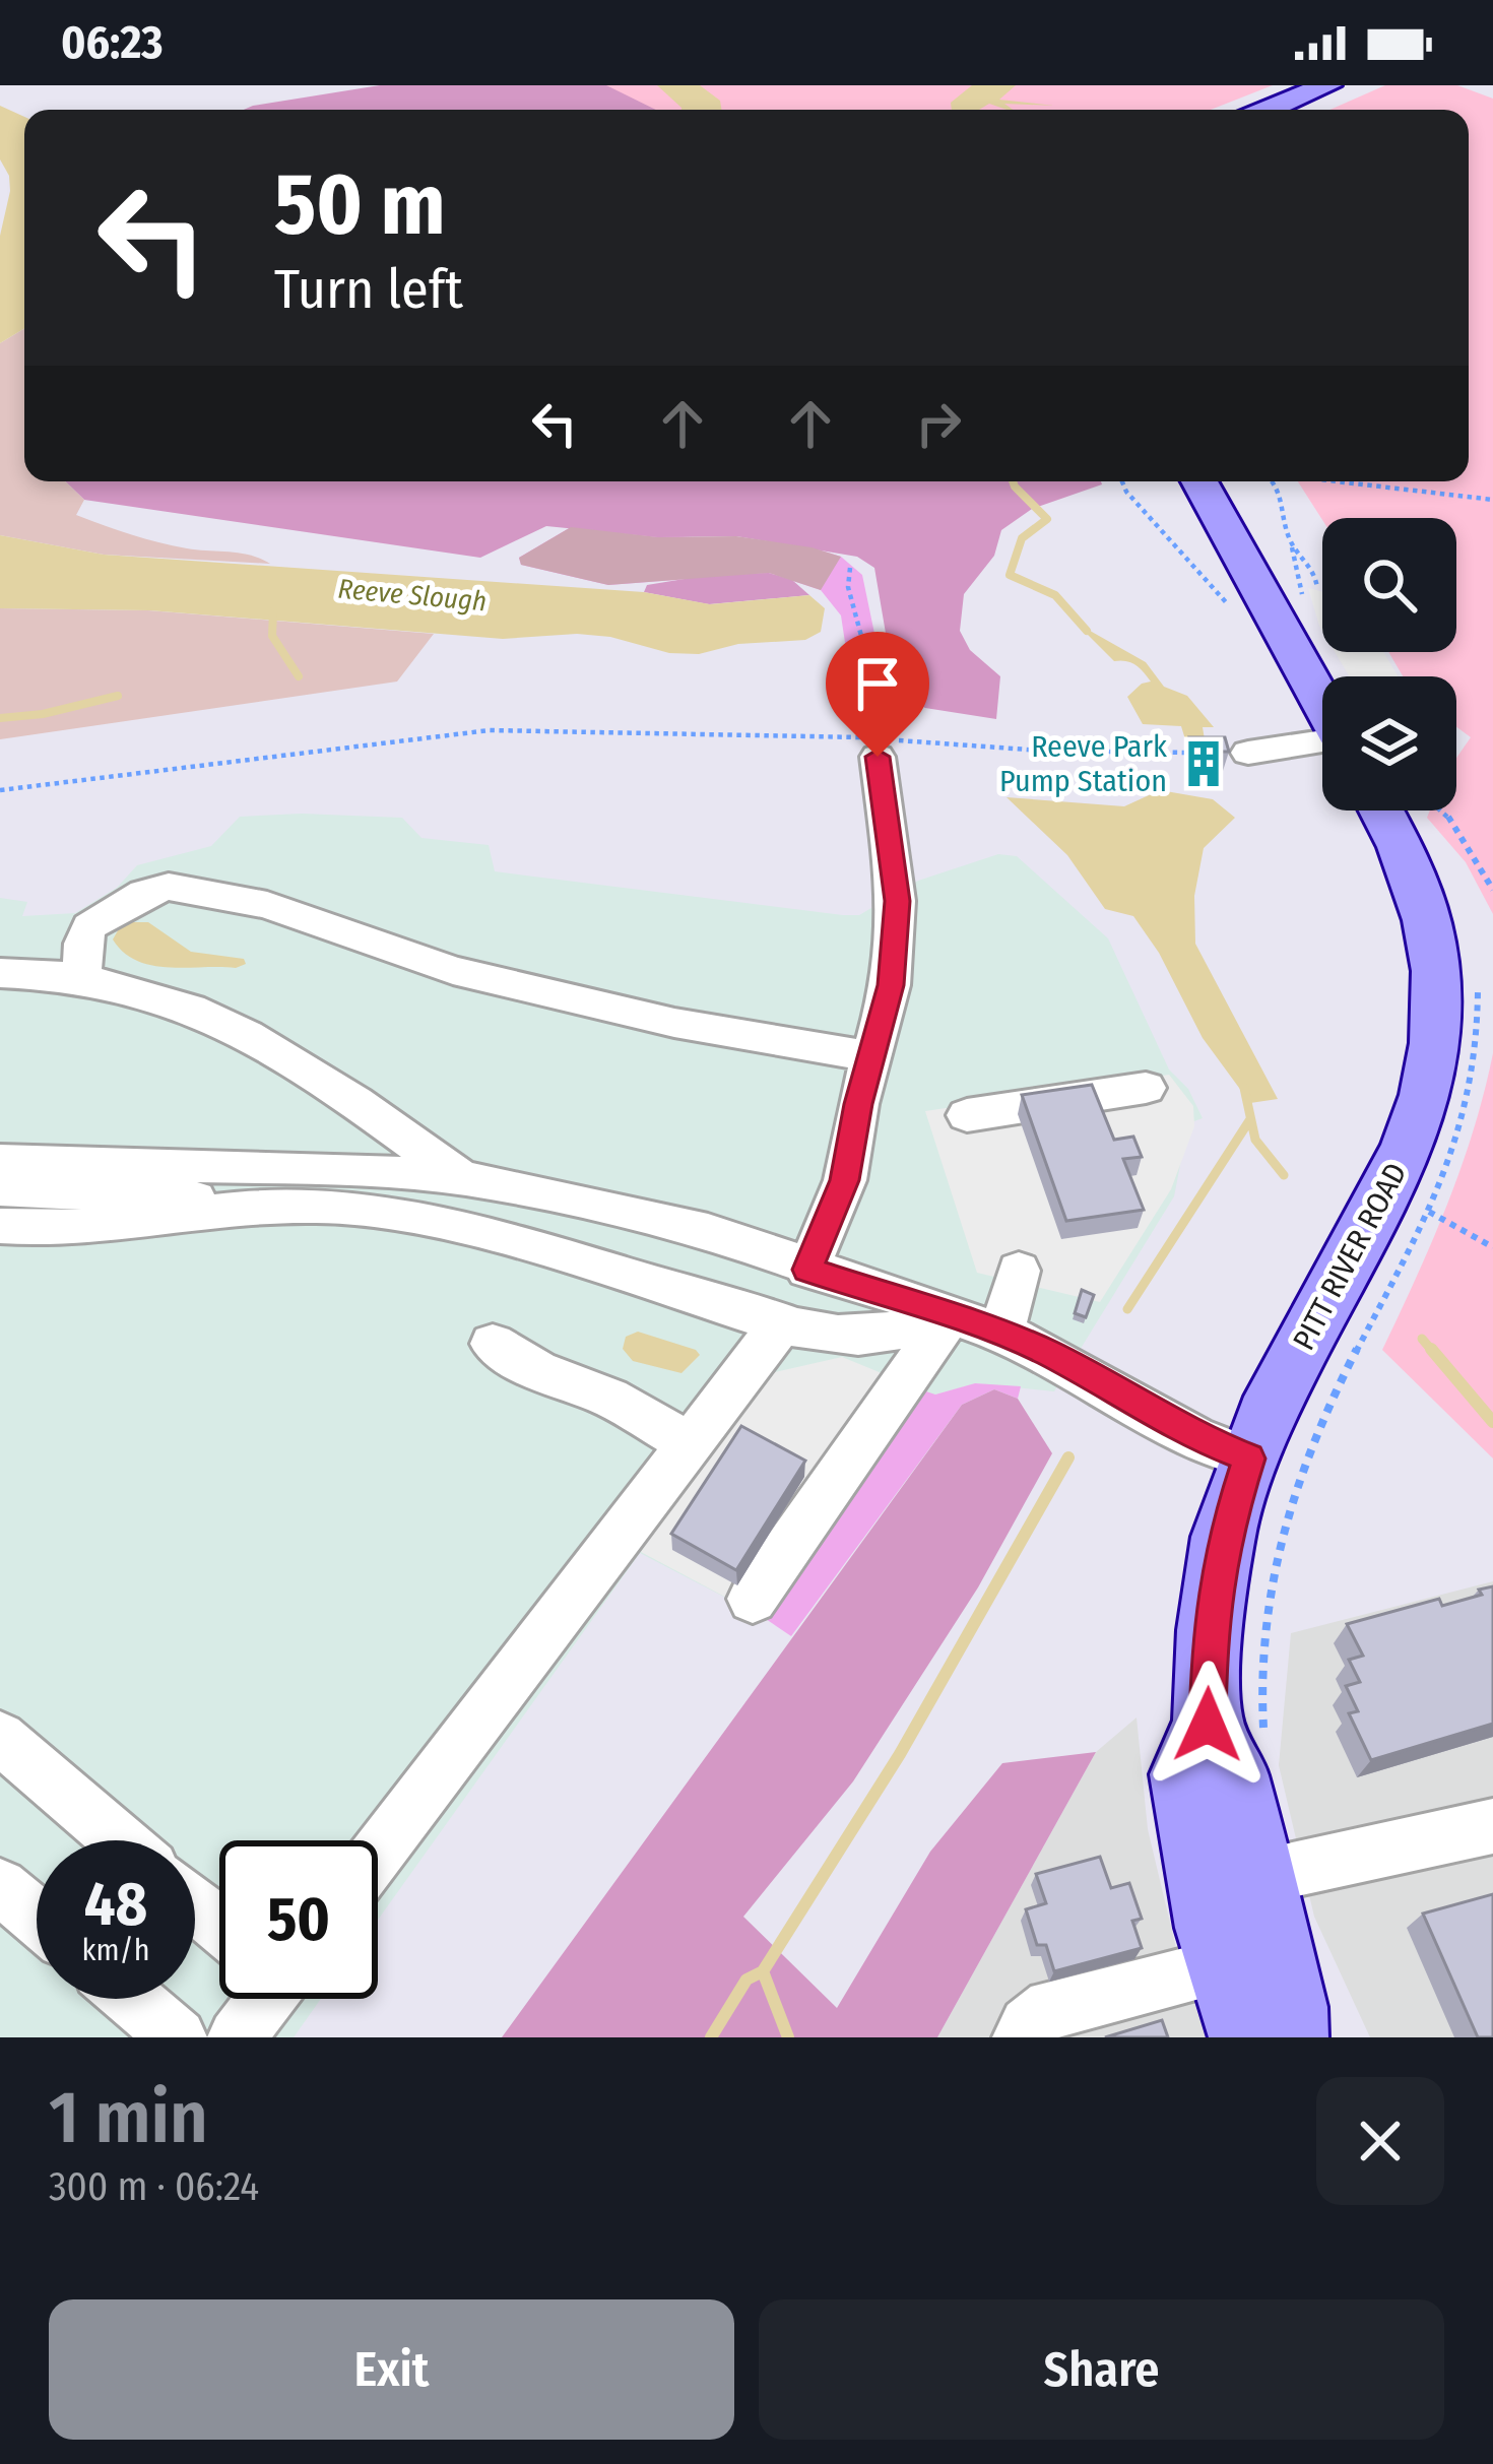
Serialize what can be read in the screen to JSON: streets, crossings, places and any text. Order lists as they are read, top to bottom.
{
  "streets": {
    "main road": ["PITT RIVER ROAD"]
  },
  "water": ["Reeve Slough"],
  "places": {
    "building": ["Reeve Park Pump Station"]
  },
  "page": {
    "status": "06:23",
    "turn": ["50 m", "Turn left"],
    "speed": "48 km/h",
    "limit": "50",
    "heading": ["1 min", "300 m · 06:24"],
    "buttons": ["Exit", "Share"]
  }
}
